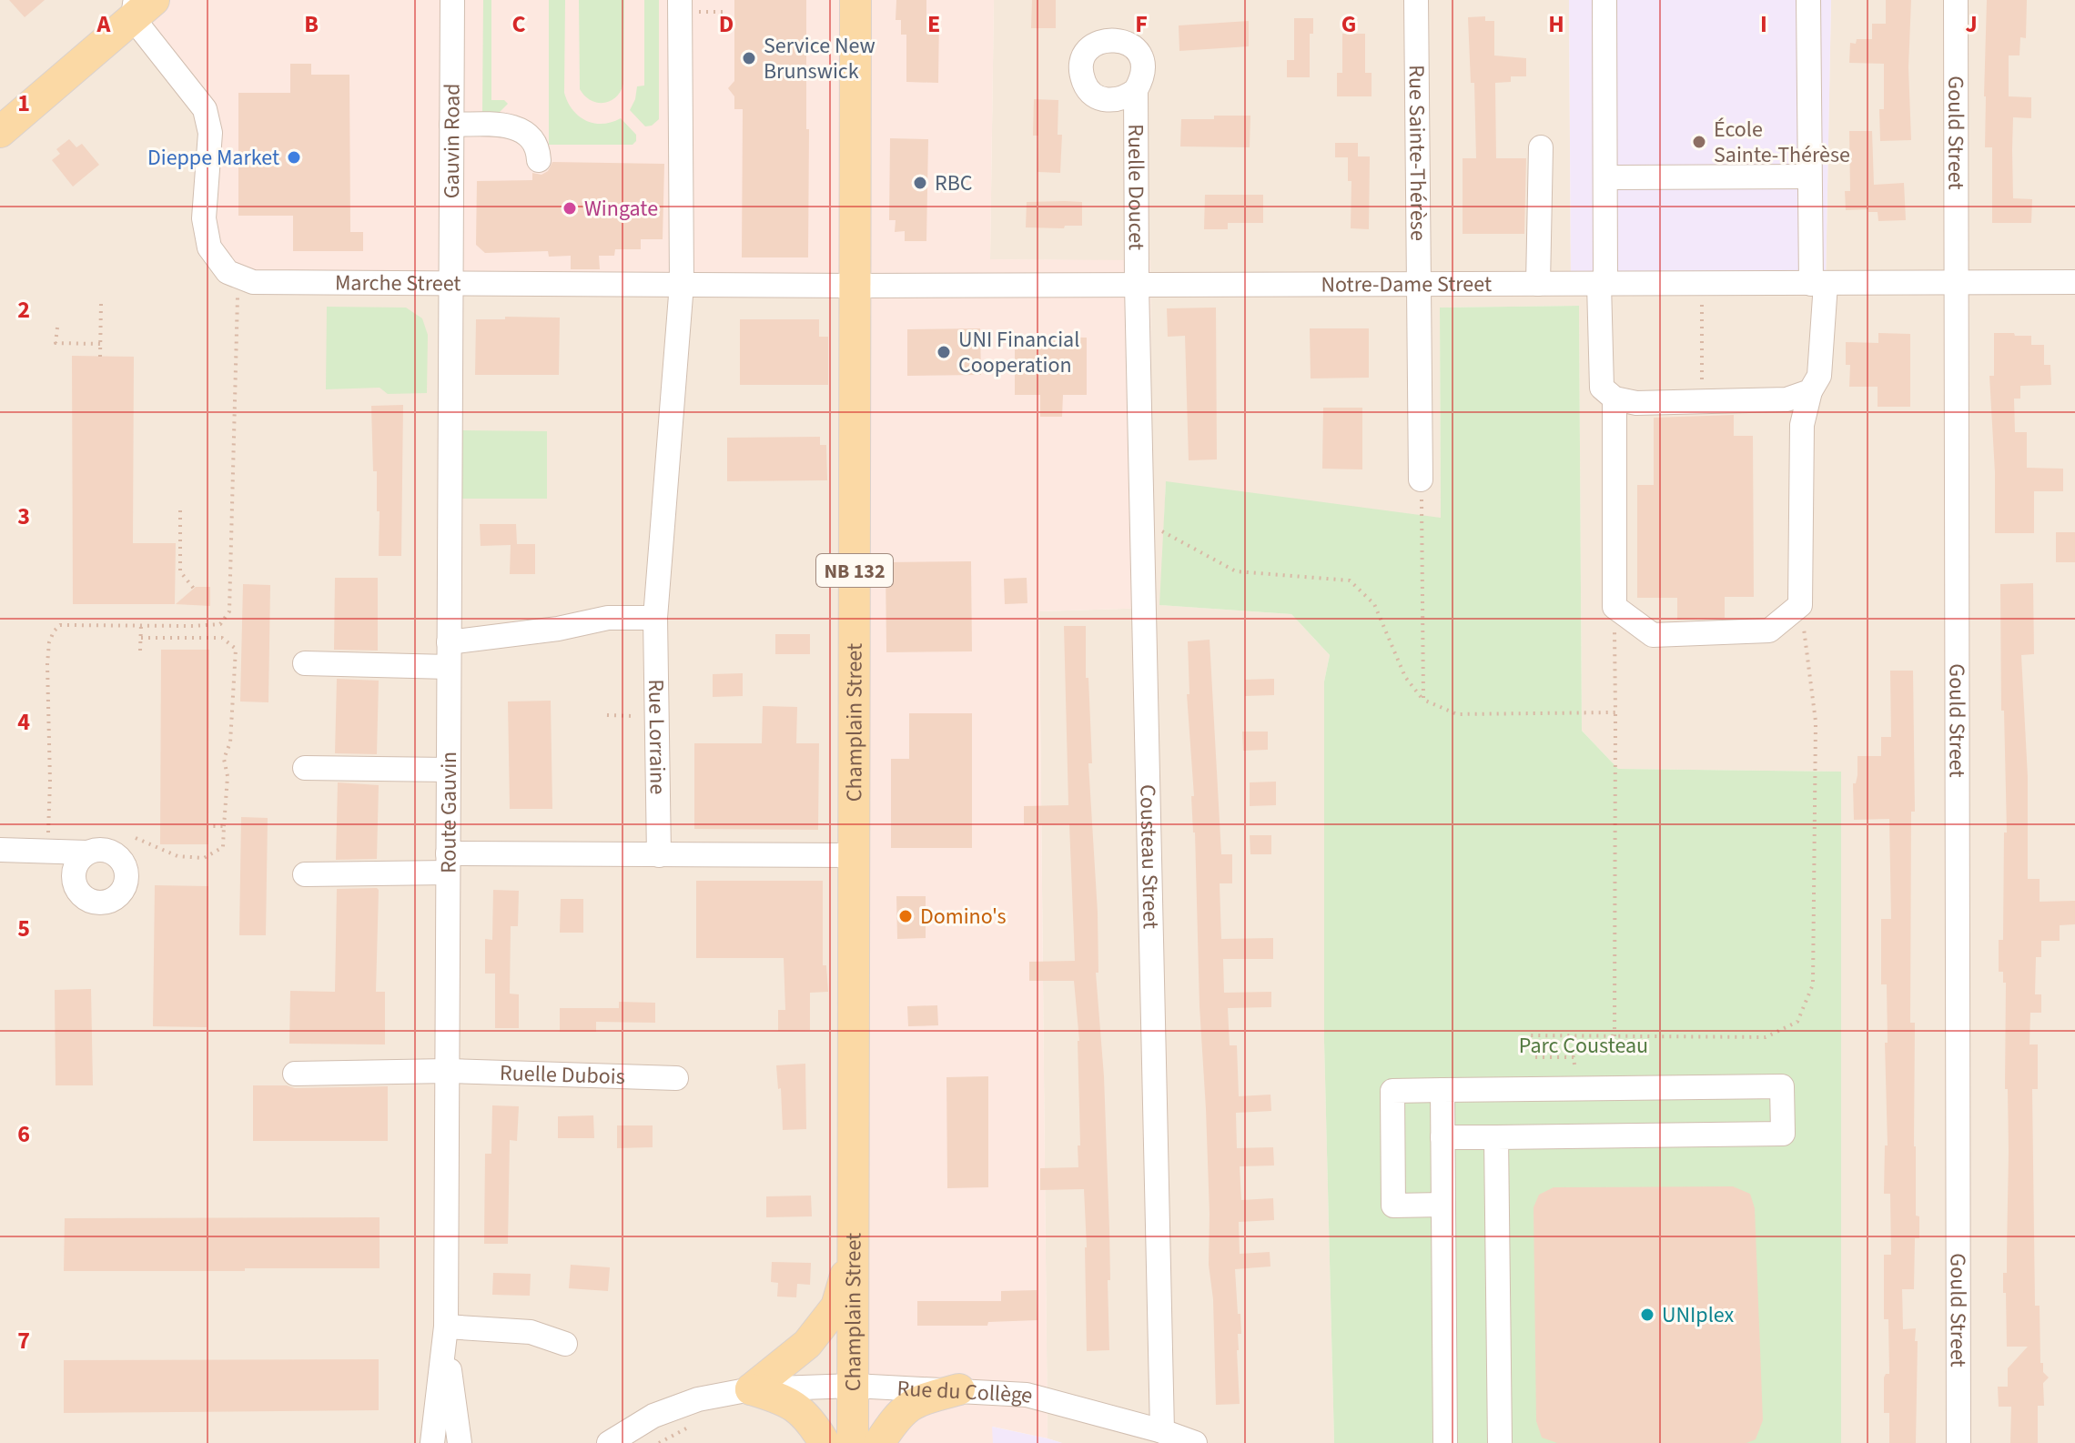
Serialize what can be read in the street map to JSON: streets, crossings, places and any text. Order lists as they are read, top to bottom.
{
  "streets": {
    "main road": ["NB 132", "Champlain Street"],
    "street": [
      "Gould Street",
      "Gauvin Road",
      "Rue Sainte-Thérèse",
      "Ruelle Doucet",
      "Marche Street",
      "Notre-Dame Street",
      "Rue Lorraine",
      "Route Gauvin",
      "Cousteau Street",
      "Ruelle Dubois",
      "Rue du Collège"
    ]
  },
  "crossings": [
    ["Gould Street", "Notre-Dame Street"],
    ["Gauvin Road", "Marche Street"],
    ["Gauvin Road", "Route Gauvin"],
    ["Rue Sainte-Thérèse", "Notre-Dame Street"],
    ["Ruelle Doucet", "Notre-Dame Street"],
    ["Ruelle Doucet", "Cousteau Street"],
    ["Marche Street", "Notre-Dame Street"],
    ["Marche Street", "Champlain Street"],
    ["Marche Street", "Rue Lorraine"],
    ["Marche Street", "Route Gauvin"],
    ["Notre-Dame Street", "Champlain Street"],
    ["Notre-Dame Street", "Cousteau Street"],
    ["Champlain Street", "Rue du Collège"],
    ["Route Gauvin", "Ruelle Dubois"],
    ["Cousteau Street", "Rue du Collège"]
  ],
  "parks": ["Parc Cousteau"],
  "places": [
    "Service New Brunswick",
    "École Sainte-Thérèse",
    "Dieppe Market",
    "RBC",
    "Wingate",
    "UNI Financial Cooperation",
    "Domino's",
    "UNIplex"
  ],
  "grid": {
    "columns": [
      "A",
      "B",
      "C",
      "D",
      "E",
      "F",
      "G",
      "H",
      "I",
      "J"
    ],
    "rows": [
      "1",
      "2",
      "3",
      "4",
      "5",
      "6",
      "7"
    ]
  }
}
